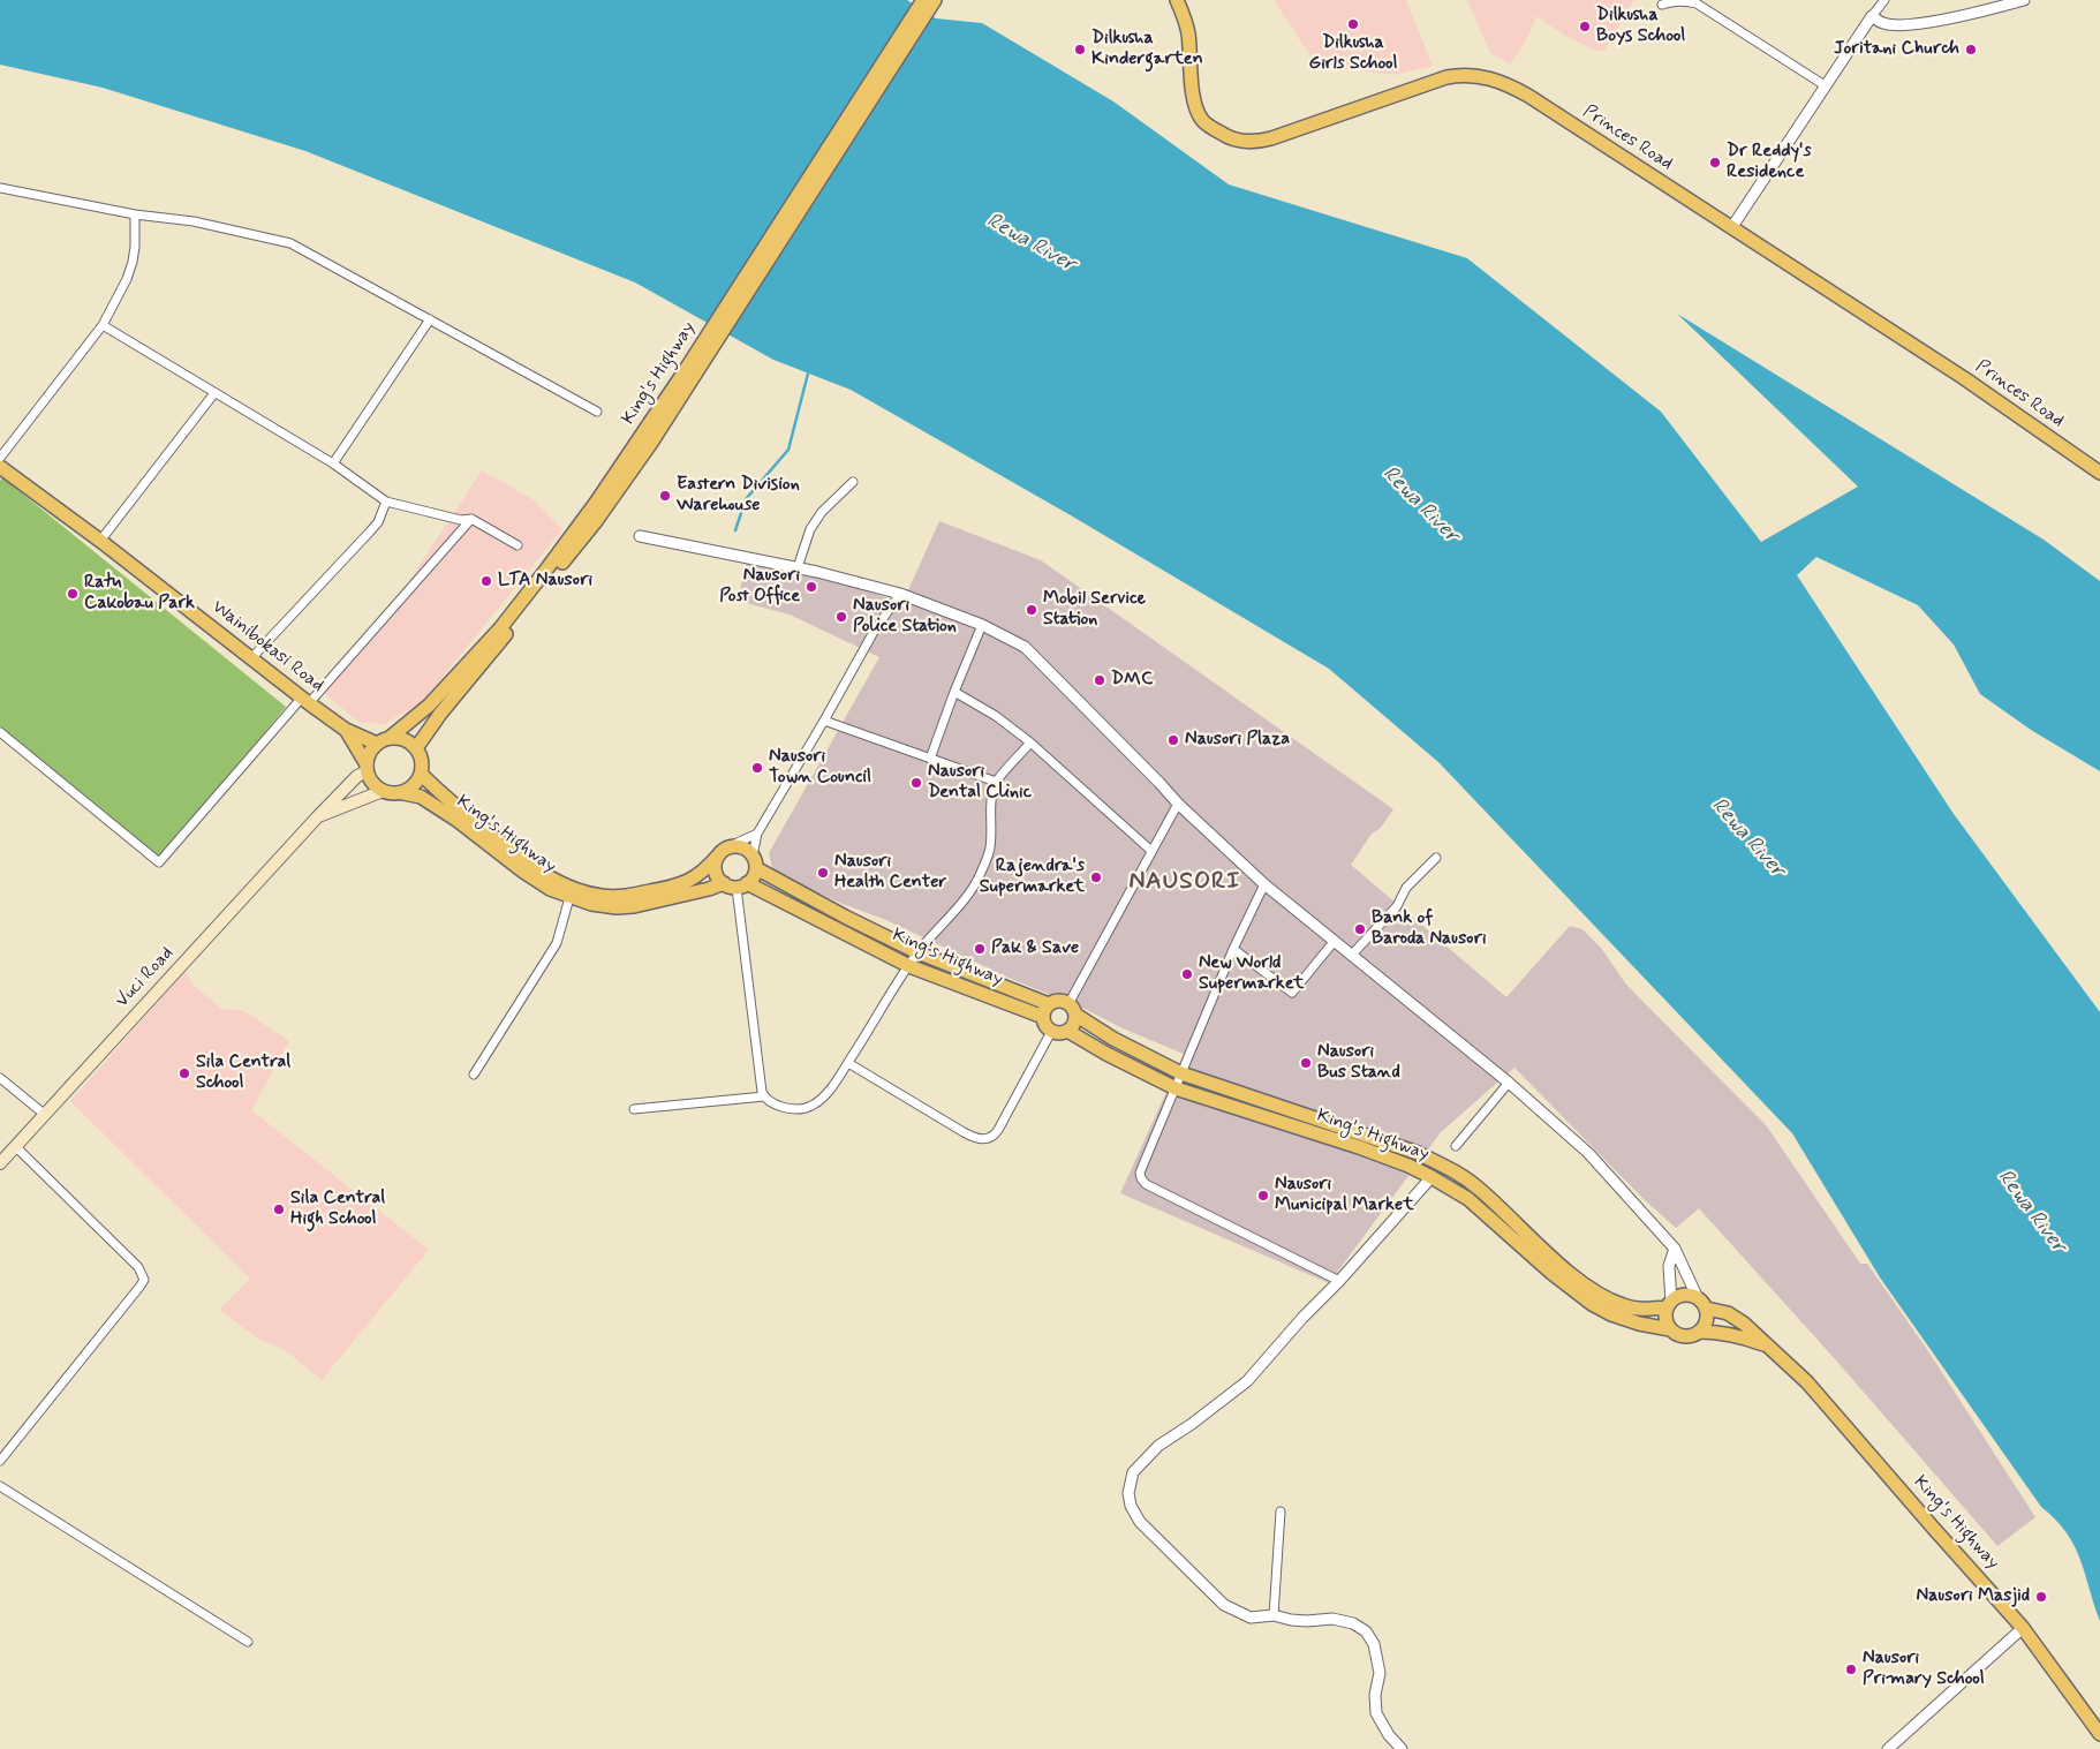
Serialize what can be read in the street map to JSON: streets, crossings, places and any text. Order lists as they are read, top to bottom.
{
  "streets": {
    "main road": [
      "Princes Road",
      "King's Highway",
      "Wainibokasi Road",
      "Vuci Road"
    ]
  },
  "crossings": [
    ["King's Highway", "Wainibokasi Road"],
    ["King's Highway", "Vuci Road"],
    ["Wainibokasi Road", "Vuci Road"]
  ],
  "districts": ["NAUSORI"],
  "water": ["Rewa River"],
  "places": [
    "Dilkusha Girls School",
    "Dilkusha Boys School",
    "Dilkusha Kindergarten",
    "Joritani Church",
    "Dr Reddy's Residence",
    "Eastern Division Warehouse",
    "LTA Nausori",
    "Nausori Post Office",
    "Ratu Cakobau Park",
    "Mobil Service Station",
    "Nausori Police Station",
    "DMC",
    "Nausori Plaza",
    "Nausori Town Council",
    "Nausori Dental Clinic",
    "Nausori Health Center",
    "Rajendra's Supermarket",
    "Bank of Baroda Nausori",
    "Pak & Save",
    "New World Supermarket",
    "Nausori Bus Stand",
    "Sila Central School",
    "Nausori Municipal Market",
    "Sila Central High School",
    "Nausori Masjid",
    "Nausori Primary School"
  ]
}
